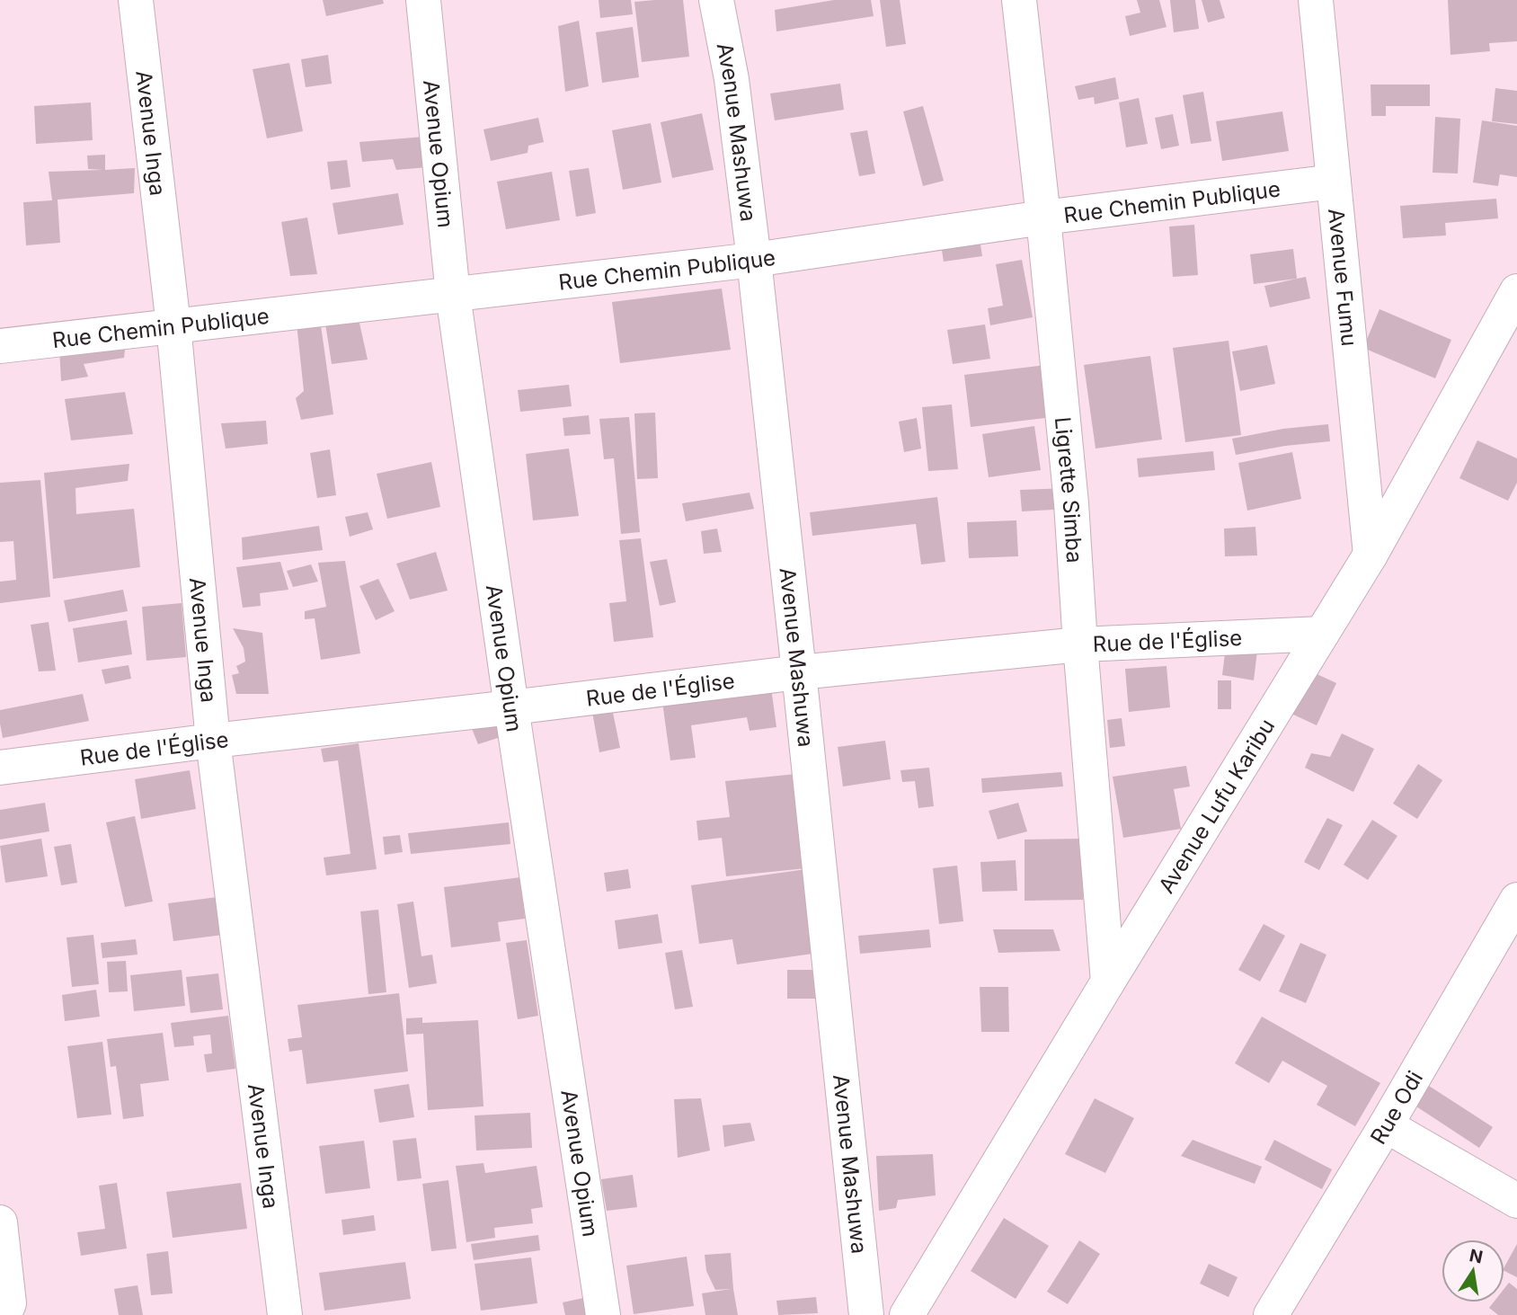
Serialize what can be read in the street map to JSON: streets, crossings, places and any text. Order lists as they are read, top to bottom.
{
  "streets": {
    "street": [
      "Avenue Inga",
      "Avenue Mashuwa",
      "Avenue Opium",
      "Rue Chemin Publique",
      "Avenue Fumu",
      "Ligrette Simba",
      "Rue de l'Église",
      "Avenue Lufu Karibu",
      "Rue Odi"
    ]
  },
  "crossings": [
    ["Avenue Inga", "Rue Chemin Publique"],
    ["Avenue Inga", "Rue de l'Église"],
    ["Avenue Mashuwa", "Rue Chemin Publique"],
    ["Avenue Mashuwa", "Rue de l'Église"],
    ["Avenue Opium", "Rue Chemin Publique"],
    ["Avenue Opium", "Rue de l'Église"],
    ["Rue Chemin Publique", "Avenue Fumu"],
    ["Rue Chemin Publique", "Ligrette Simba"],
    ["Avenue Fumu", "Avenue Lufu Karibu"],
    ["Ligrette Simba", "Rue de l'Église"],
    ["Ligrette Simba", "Avenue Lufu Karibu"],
    ["Rue de l'Église", "Avenue Lufu Karibu"]
  ],
  "north": "top"
}
